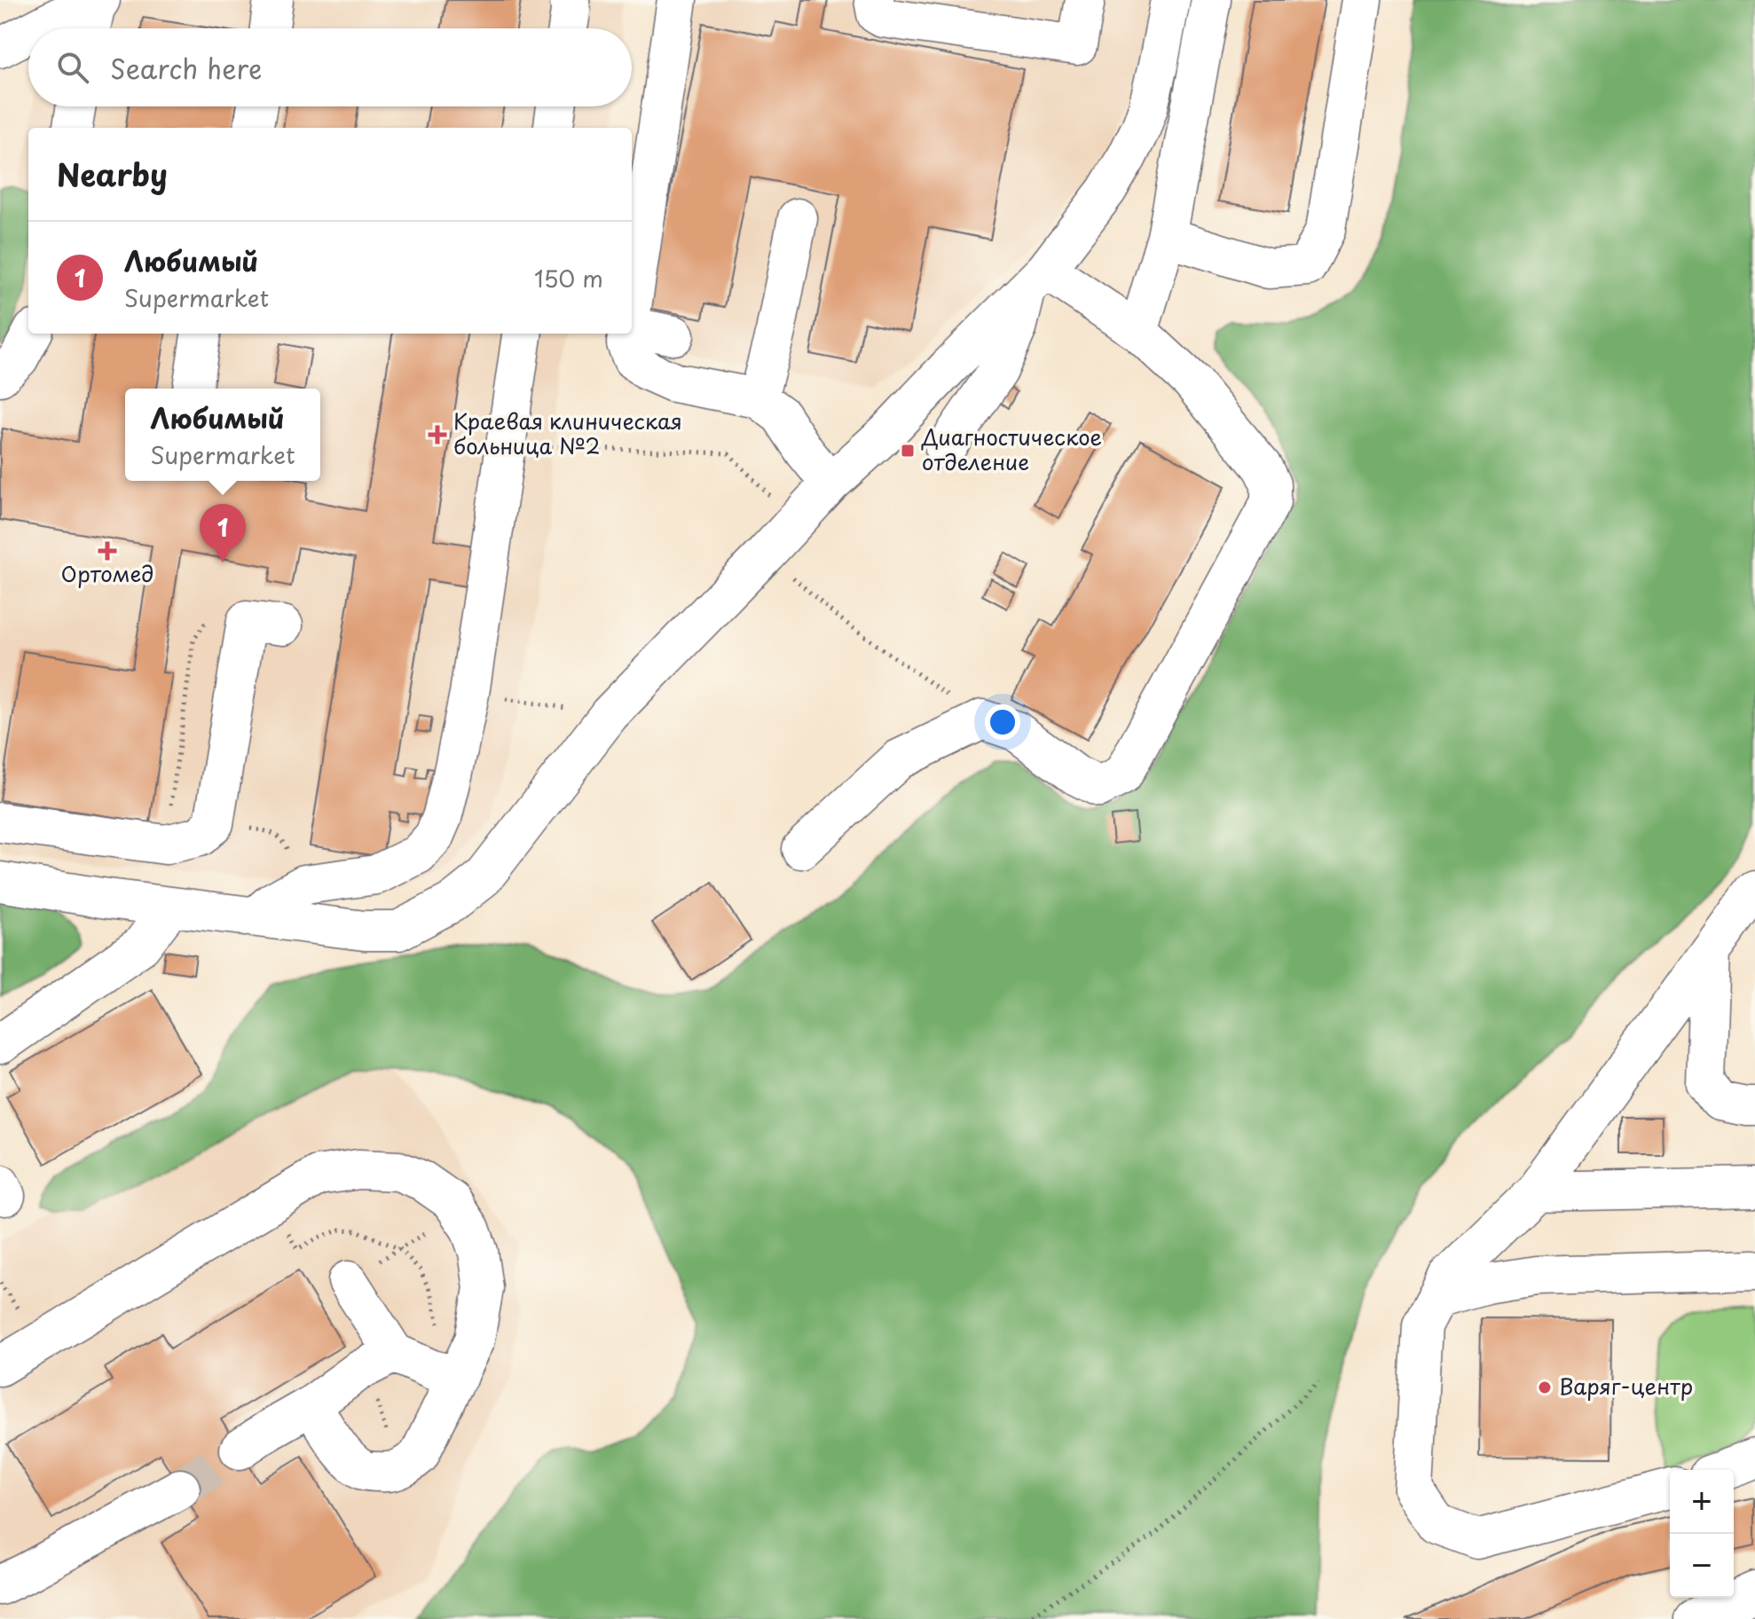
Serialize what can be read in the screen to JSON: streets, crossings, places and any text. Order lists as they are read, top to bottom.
{
  "places": {
    "health": ["Краевая клиническая больница №2", "Ортомед"],
    "transit": ["Диагностическое отделение"],
    "other": ["Варяг-центр"]
  },
  "page": {
    "search": "Search here",
    "heading": "Nearby",
    "list": [
      {
        "mark": "1",
        "name": "Любимый",
        "note": "Supermarket",
        "value": "150 m"
      }
    ],
    "popup": ["Любимый", "Supermarket"],
    "pins": "1",
    "map_buttons": ["+", "−"]
  }
}
